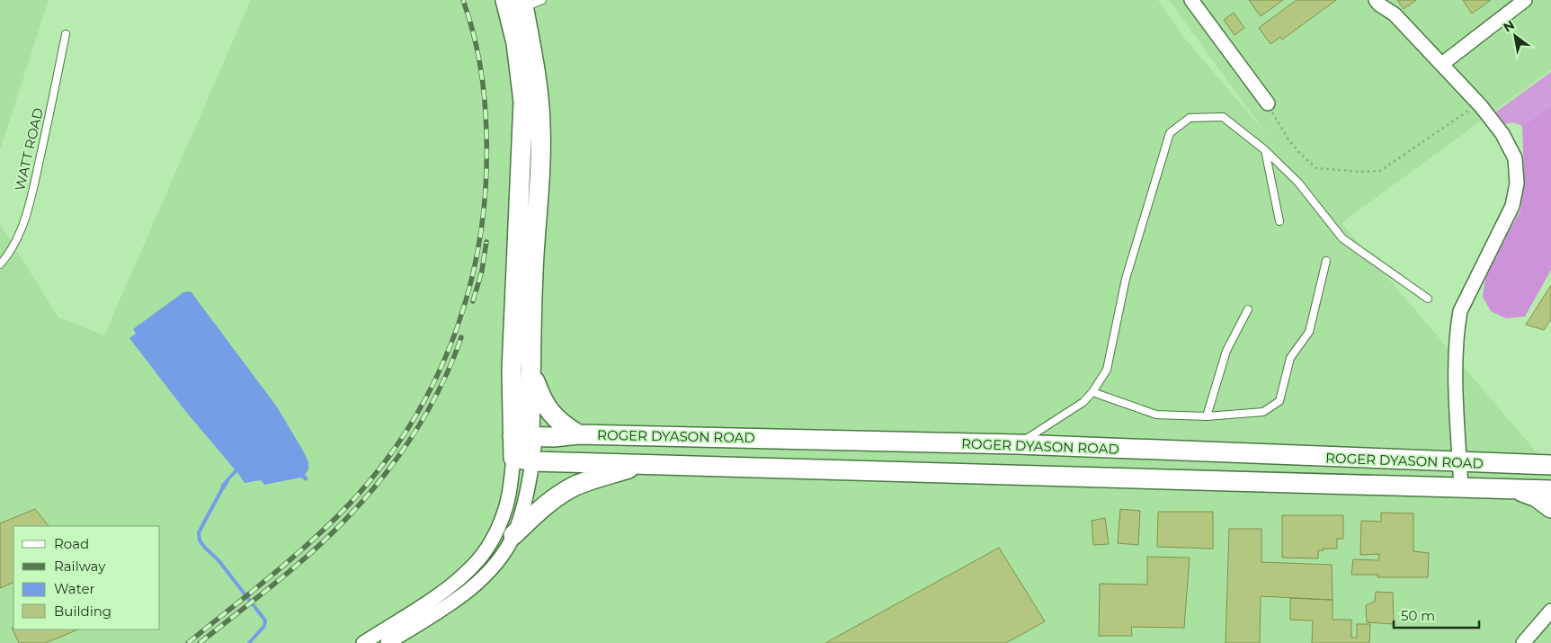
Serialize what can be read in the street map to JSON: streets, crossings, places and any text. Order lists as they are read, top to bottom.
{
  "streets": {
    "main road": ["ROGER DYASON ROAD"],
    "lane": ["WATT ROAD"]
  },
  "legend": [
    "Road",
    "Railway",
    "Water",
    "Building"
  ],
  "scale_bar": "50 m",
  "north": "top left"
}
